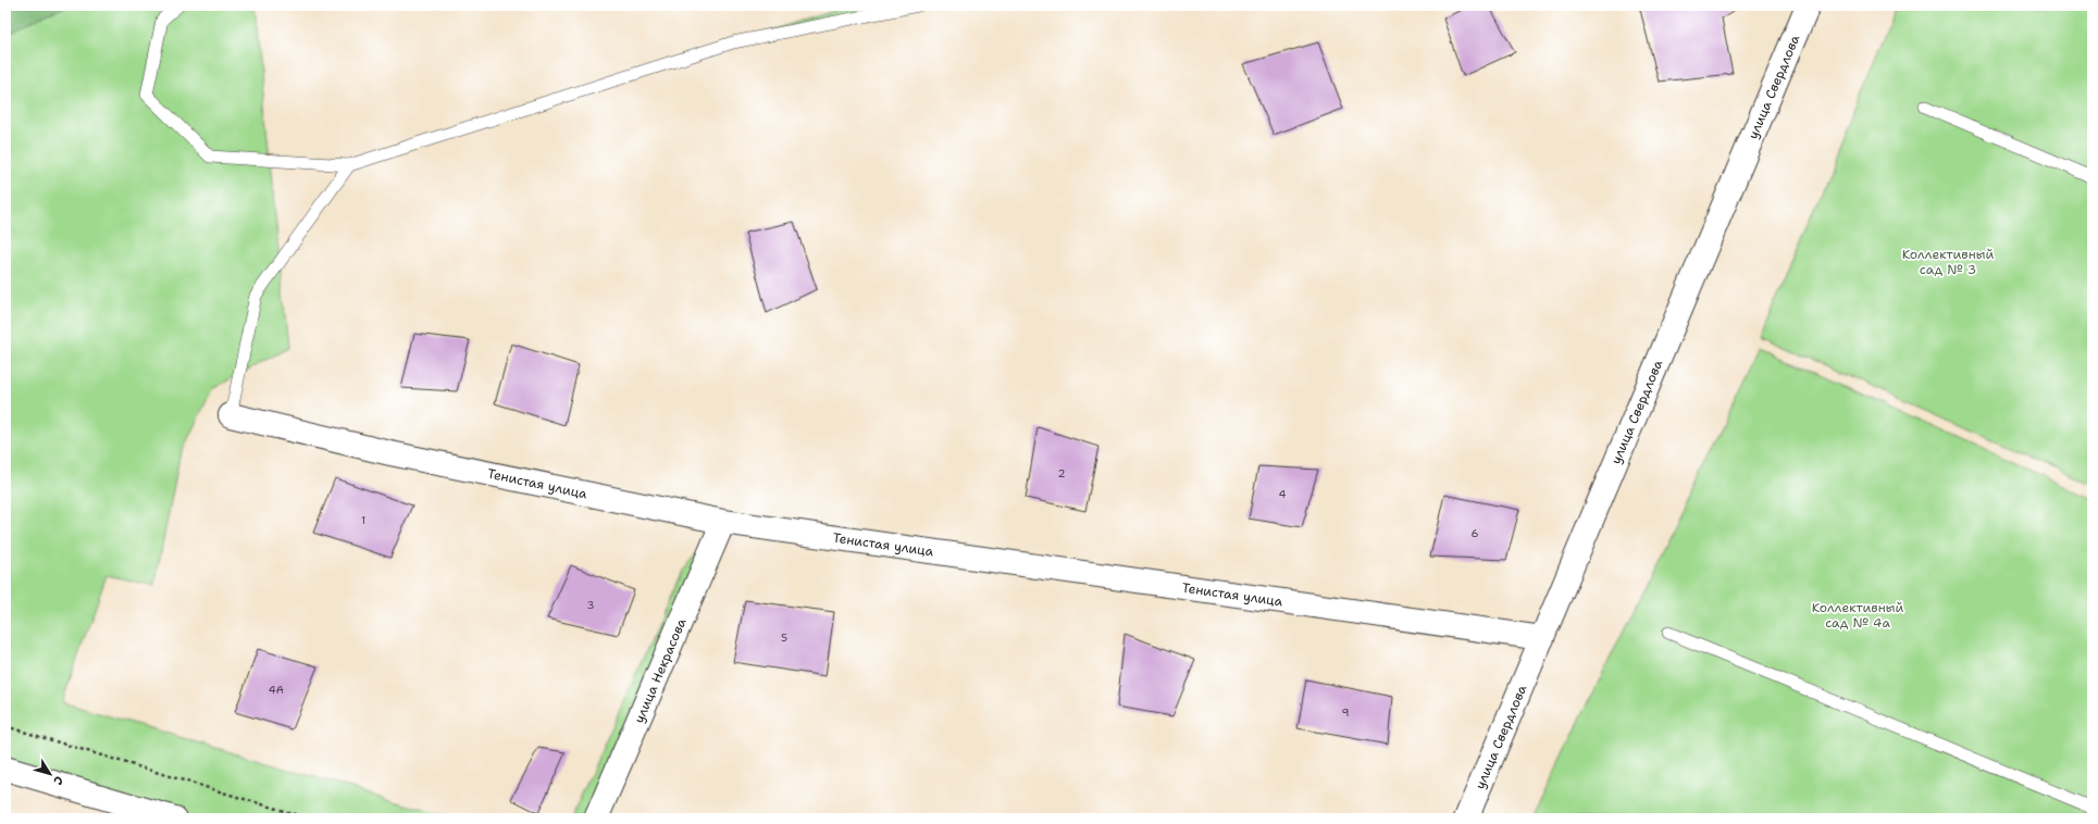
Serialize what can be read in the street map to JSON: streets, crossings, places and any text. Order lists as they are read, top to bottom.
{
  "streets": {
    "street": ["улица Свердлова", "Тенистая улица", "улица Некрасова"]
  },
  "crossings": [
    ["улица Свердлова", "Тенистая улица"],
    ["Тенистая улица", "улица Некрасова"]
  ],
  "parks": ["Коллективный сад № 3", "Коллективный сад № 4а"],
  "house_numbers": [
    "2",
    "4",
    "1",
    "6",
    "3",
    "5",
    "4А",
    "9"
  ],
  "north": "bottom right"
}
